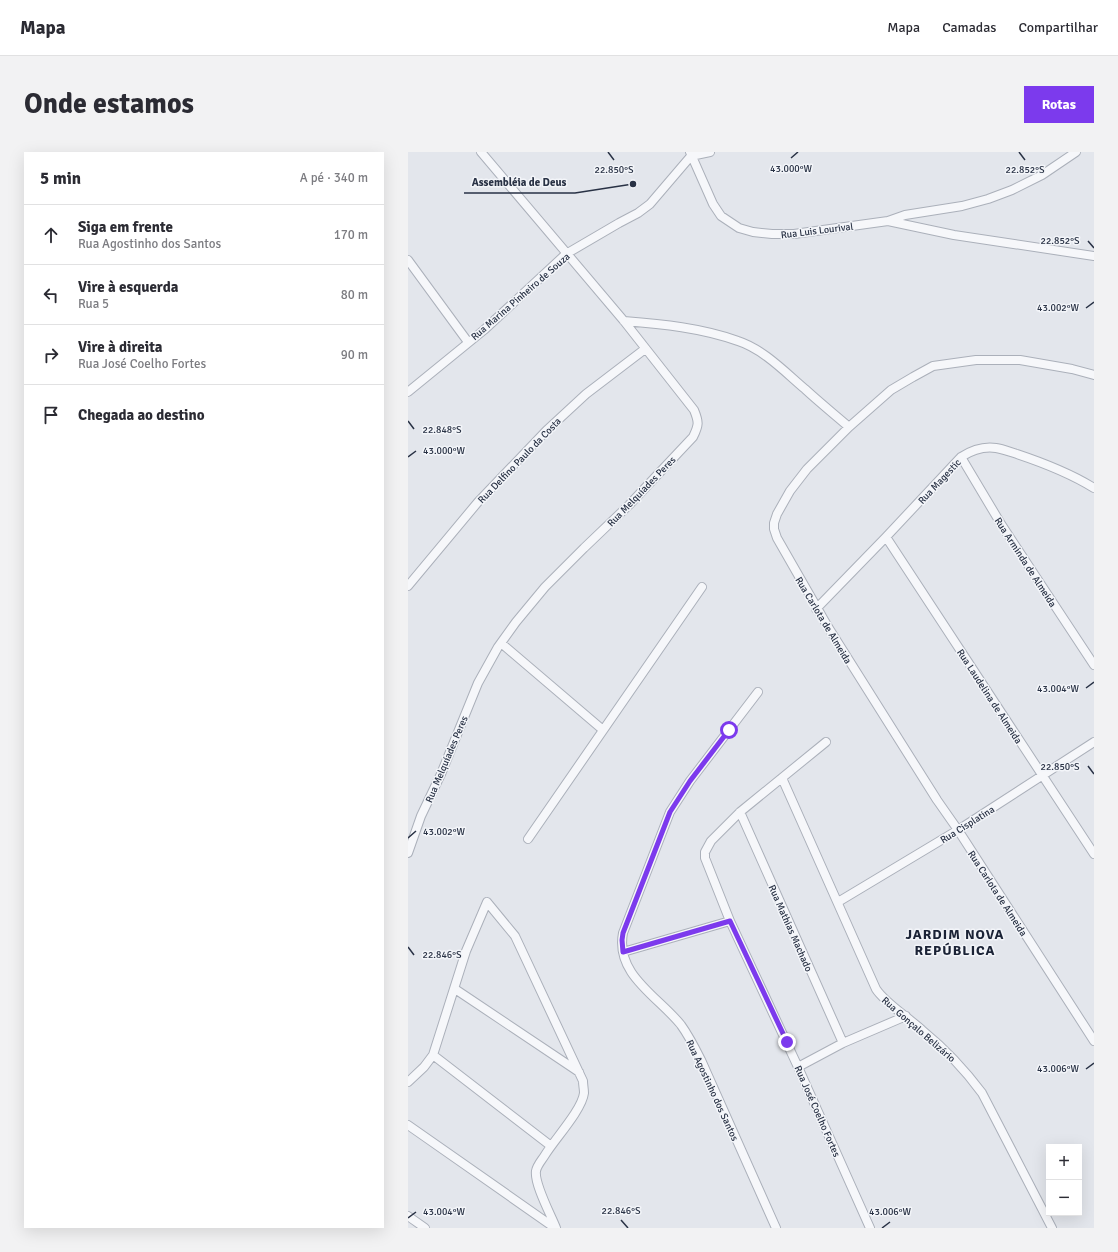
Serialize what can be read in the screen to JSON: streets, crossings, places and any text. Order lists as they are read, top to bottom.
{
  "streets": {
    "street": [
      "Rua Luis Lourival",
      "Rua Marina Pinheiro de Souza",
      "Rua Delfino Paulo da Costa",
      "Rua Magestic",
      "Rua Melquíades Peres",
      "Rua Arminda de Almeida",
      "Rua Carlota de Almeida",
      "Rua Laudelina de Almeida",
      "Rua Cisplatina",
      "Rua Mathias Machado",
      "Rua Gonçalo Belizário",
      "Rua Agostinho dos Santos",
      "Rua José Coelho Fortes"
    ]
  },
  "crossings": [
    ["Rua Luis Lourival", "Rua Marina Pinheiro de Souza"],
    ["Rua Marina Pinheiro de Souza", "Rua Melquíades Peres"],
    ["Rua Delfino Paulo da Costa", "Rua Melquíades Peres"],
    ["Rua Magestic", "Rua Arminda de Almeida"],
    ["Rua Magestic", "Rua Carlota de Almeida"],
    ["Rua Magestic", "Rua Laudelina de Almeida"],
    ["Rua Carlota de Almeida", "Rua Cisplatina"],
    ["Rua Laudelina de Almeida", "Rua Cisplatina"],
    ["Rua Cisplatina", "Rua Gonçalo Belizário"],
    ["Rua Mathias Machado", "Rua José Coelho Fortes"]
  ],
  "districts": ["JARDIM NOVA REPÚBLICA"],
  "places": ["Assembléia de Deus"],
  "page": {
    "header": "Mapa",
    "nav": ["Mapa", "Camadas", "Compartilhar"],
    "buttons": "Rotas",
    "title": "Onde estamos",
    "heading": ["5 min", "A pé · 340 m"],
    "list": [
      ["Siga em frente", "Rua Agostinho dos Santos", "170 m"],
      ["Vire à esquerda", "Rua 5", "80 m"],
      ["Vire à direita", "Rua José Coelho Fortes", "90 m"],
      "Chegada ao destino"
    ],
    "map_buttons": ["+", "−"]
  },
  "coordinates": [
    "43.000°W",
    "22.850°S",
    "22.852°S",
    "43.002°W",
    "22.848°S",
    "43.004°W",
    "22.846°S",
    "43.006°W"
  ]
}
